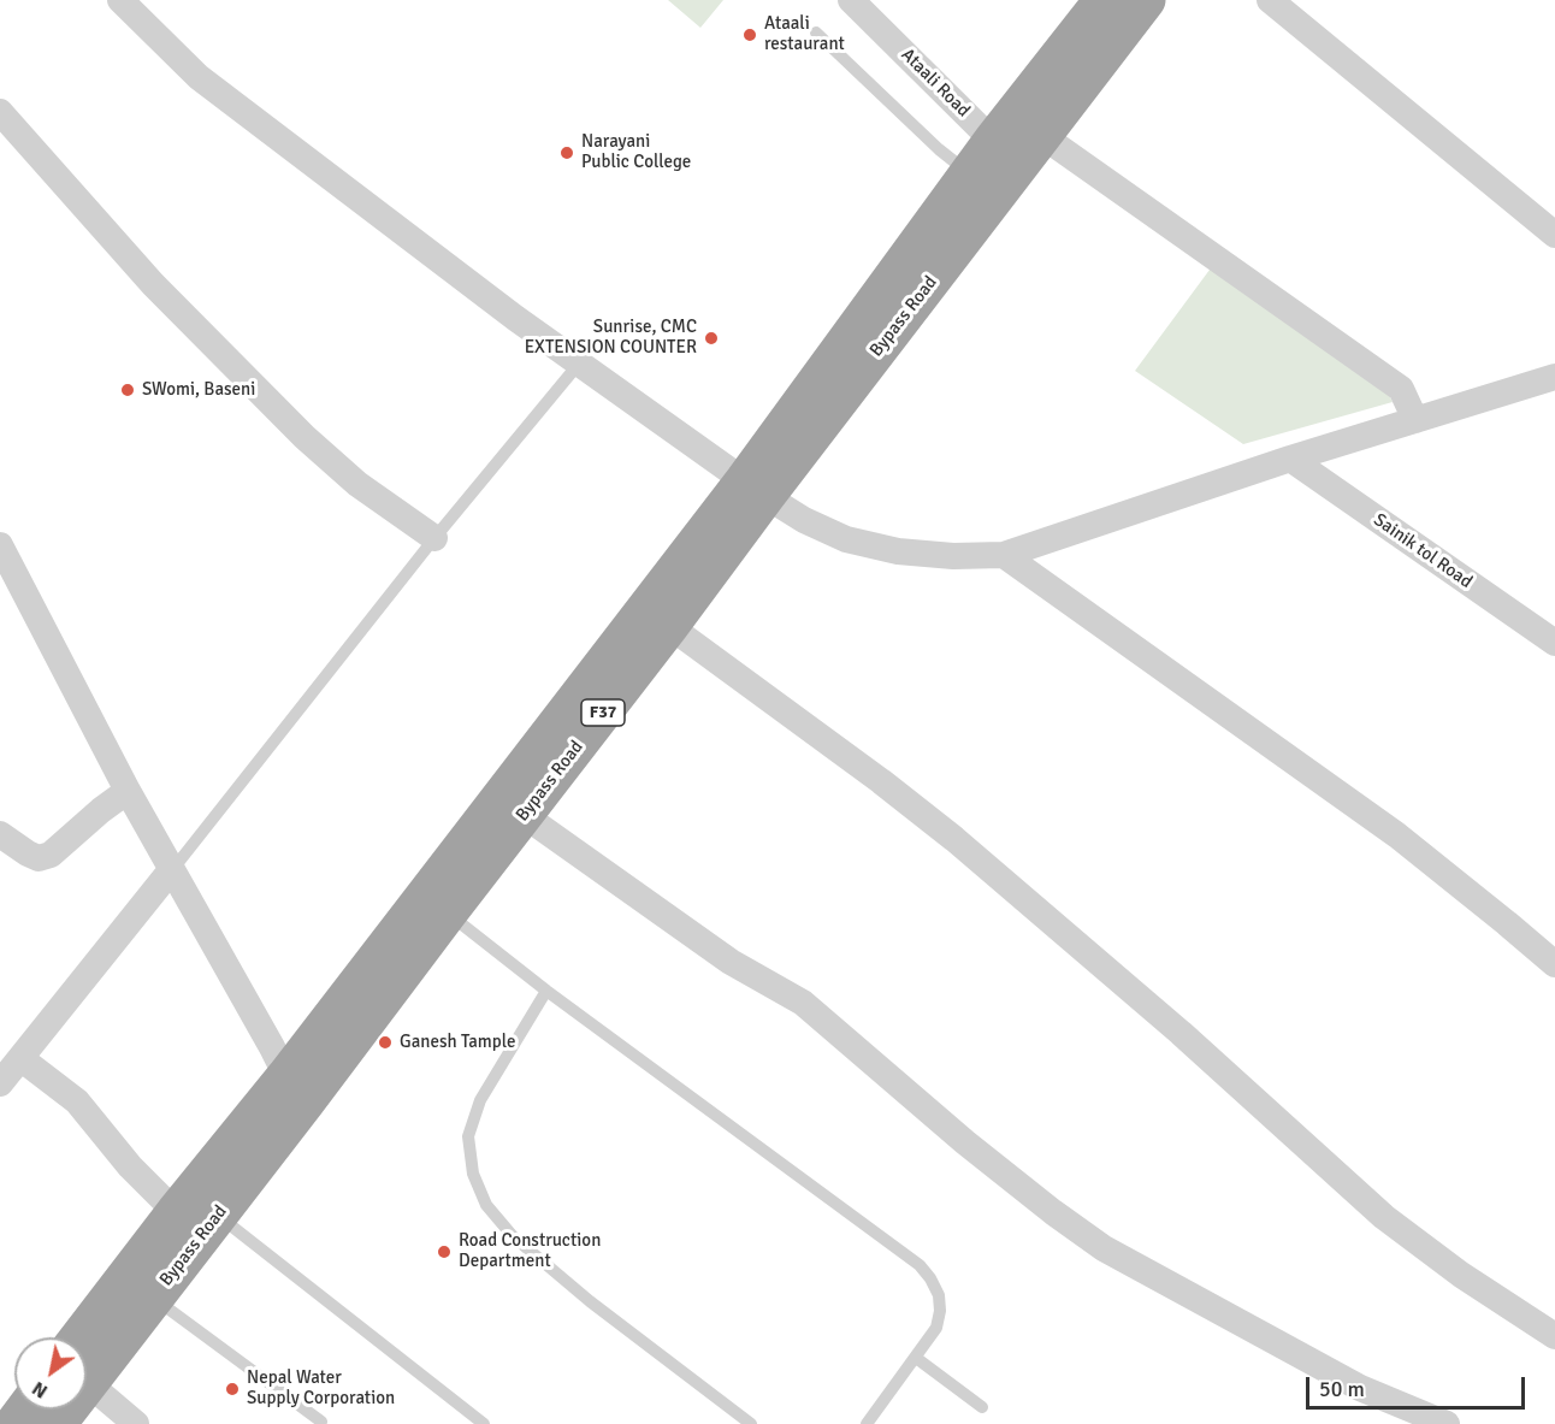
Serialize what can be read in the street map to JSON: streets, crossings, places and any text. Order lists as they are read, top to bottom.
{
  "streets": {
    "highway": ["Bypass Road", "F37"],
    "street": ["Ataali Road", "Sainik tol Road"]
  },
  "crossings": [
    ["Ataali Road", "Bypass Road"]
  ],
  "places": [
    "Ataali restaurant",
    "Narayani Public College",
    "Sunrise, CMC EXTENSION COUNTER",
    "SWomi, Baseni",
    "Ganesh Tample",
    "Road Construction Department",
    "Nepal Water Supply Corporation"
  ],
  "scale_bar": "50 m",
  "north": "bottom left"
}
